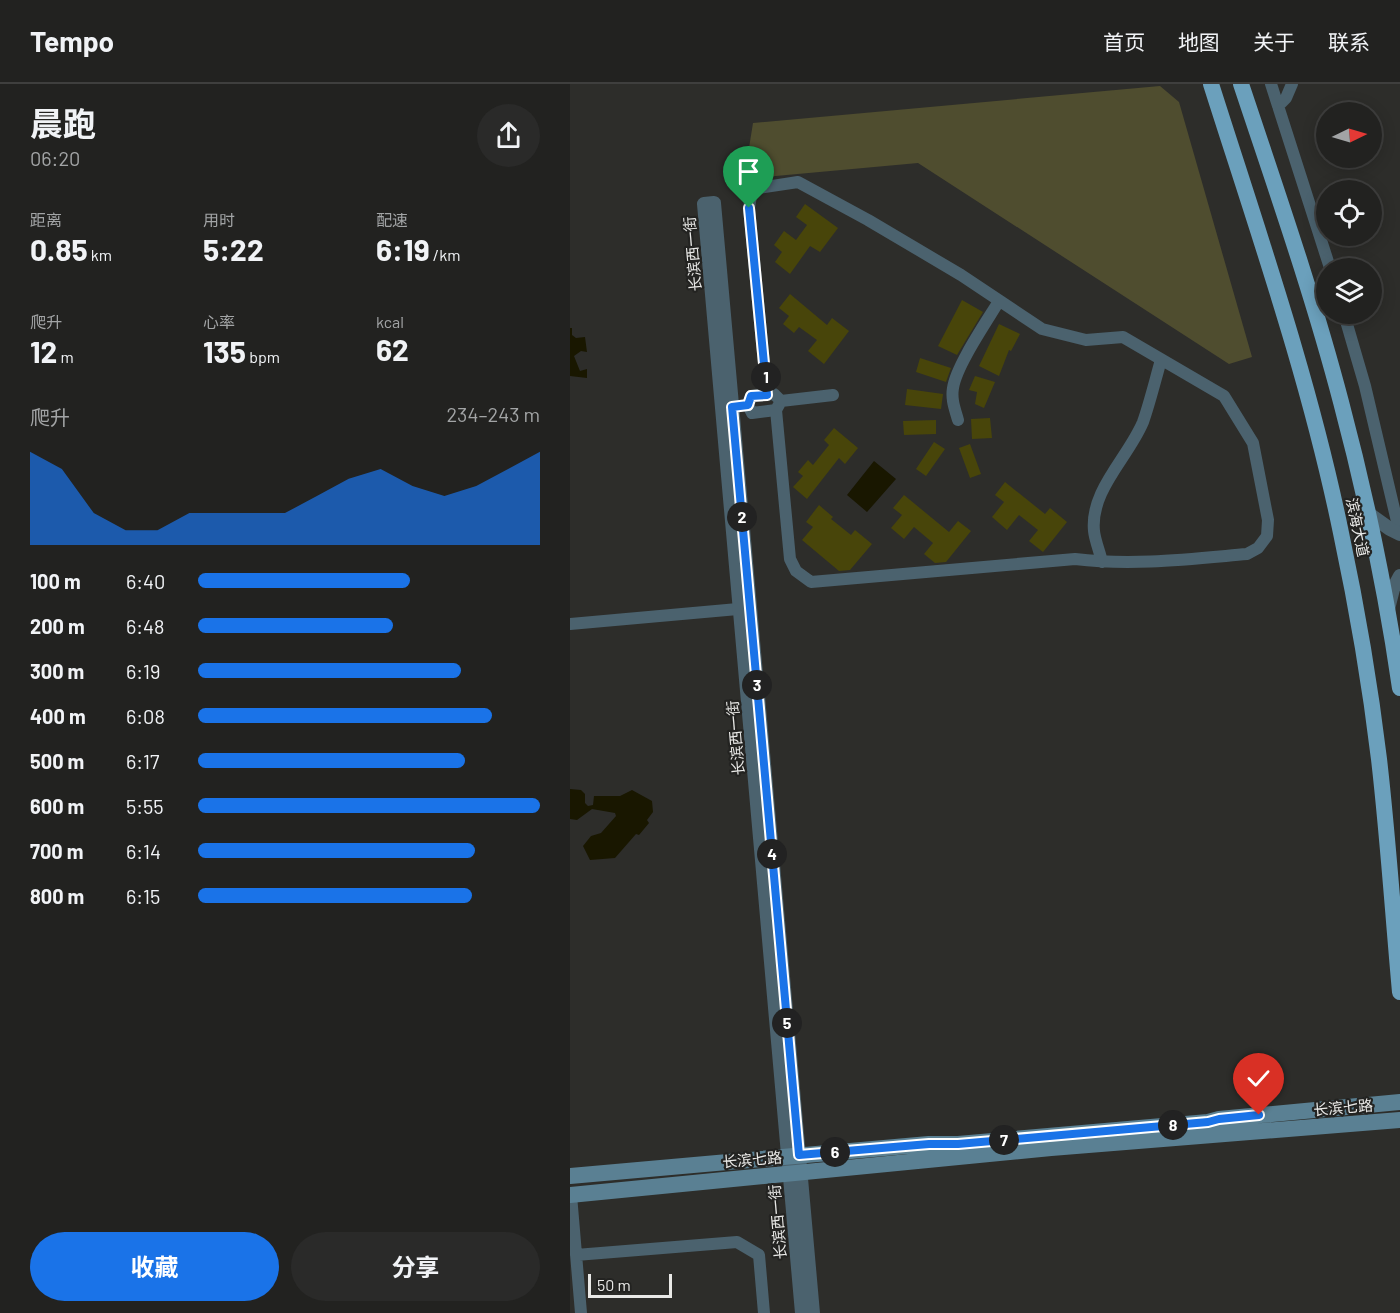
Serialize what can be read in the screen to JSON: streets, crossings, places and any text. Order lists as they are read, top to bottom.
{
  "streets": {
    "highway": ["滨海大道"],
    "main road": ["长滨七路"],
    "street": ["长滨西一街"]
  },
  "crossings": [
    ["长滨西一街", "长滨七路"]
  ],
  "scale_bar": "50 m",
  "north": "right",
  "page": {
    "header": "Tempo",
    "nav": [
      "首页",
      "地图",
      "关于",
      "联系"
    ],
    "heading": ["晨跑", "06:20"],
    "stats": [
      ["距离", "0.85 km"],
      ["用时", "5:22"],
      ["配速", "6:19 /km"],
      ["爬升", "12 m"],
      ["心率", "135 bpm"],
      ["kcal", "62"]
    ],
    "pins": [
      "1",
      "2",
      "3",
      "4",
      "5",
      "8",
      "7",
      "6"
    ],
    "chart": ["爬升", "234–243 m"],
    "list": [
      {
        "name": "100 m",
        "note": "6:40"
      },
      {
        "name": "200 m",
        "note": "6:48"
      },
      {
        "name": "300 m",
        "note": "6:19"
      },
      {
        "name": "400 m",
        "note": "6:08"
      },
      {
        "name": "500 m",
        "note": "6:17"
      },
      {
        "name": "600 m",
        "note": "5:55"
      },
      {
        "name": "700 m",
        "note": "6:14"
      },
      {
        "name": "800 m",
        "note": "6:15"
      }
    ],
    "buttons": ["收藏", "分享"],
    "scale": "50 m"
  }
}
